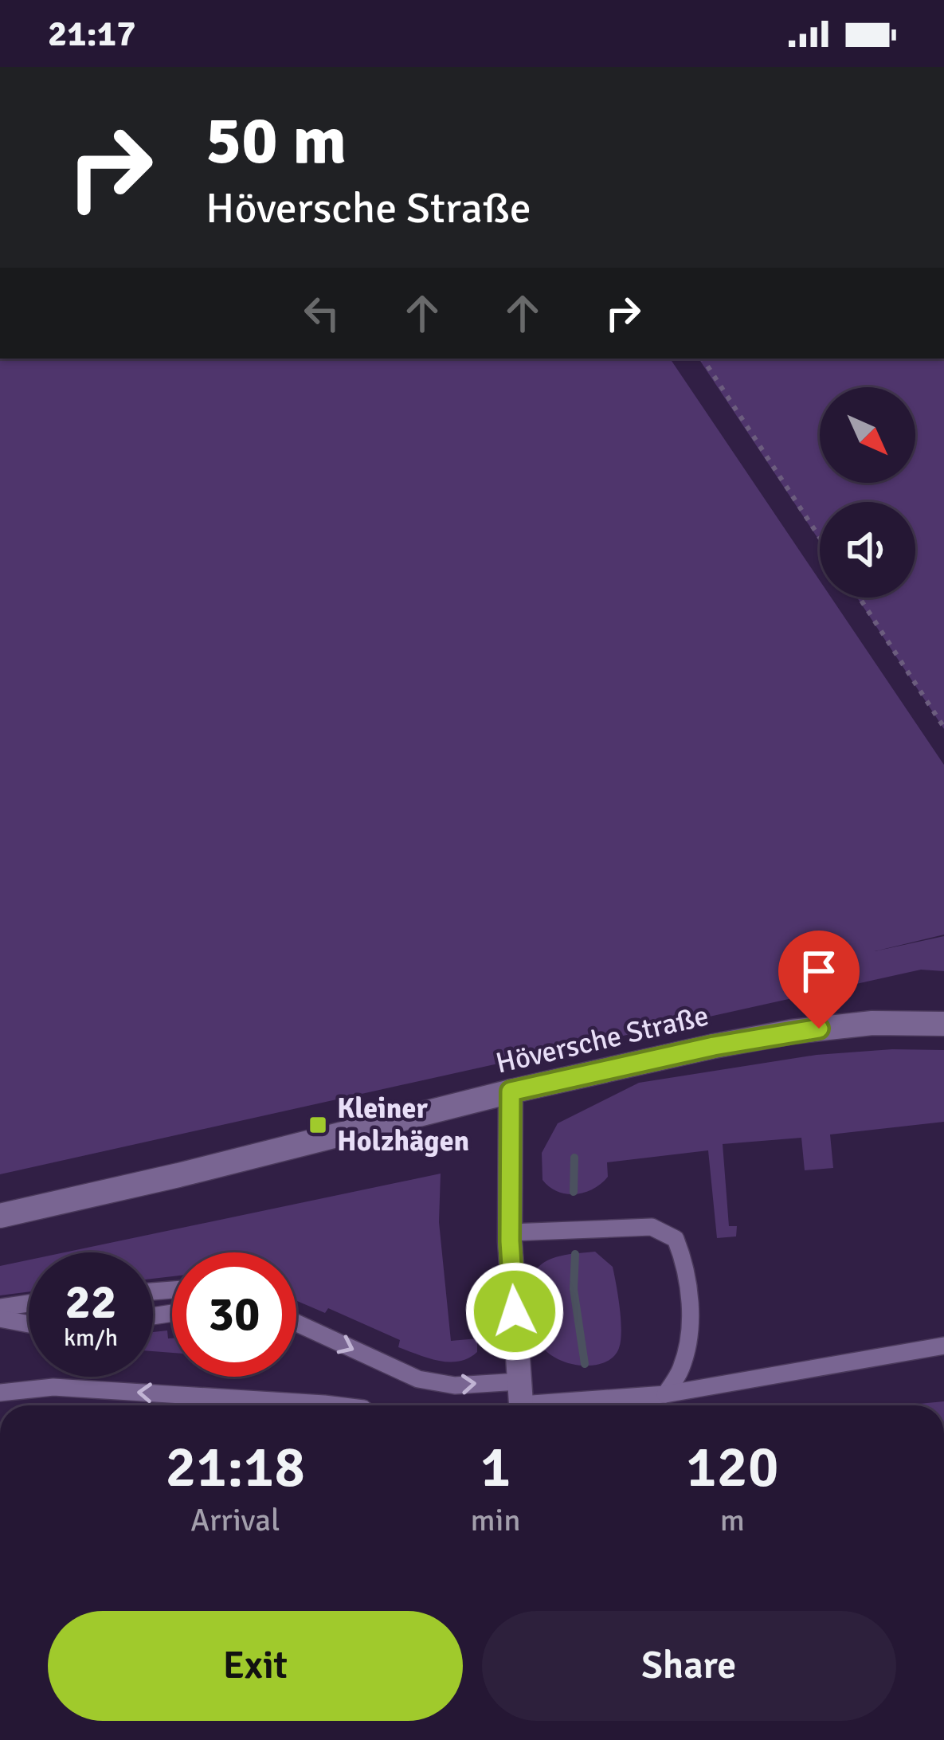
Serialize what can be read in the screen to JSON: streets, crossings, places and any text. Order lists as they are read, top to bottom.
{
  "streets": {
    "street": ["Höversche Straße"]
  },
  "places": {
    "transit": ["Kleiner Holzhägen"]
  },
  "north": "bottom right",
  "page": {
    "status": "21:17",
    "turn": ["50 m", "Höversche Straße"],
    "speed": "22 km/h",
    "limit": "30",
    "eta": [
      "21:18",
      "Arrival",
      "1",
      "min",
      "120",
      "m"
    ],
    "buttons": ["Exit", "Share"]
  }
}
